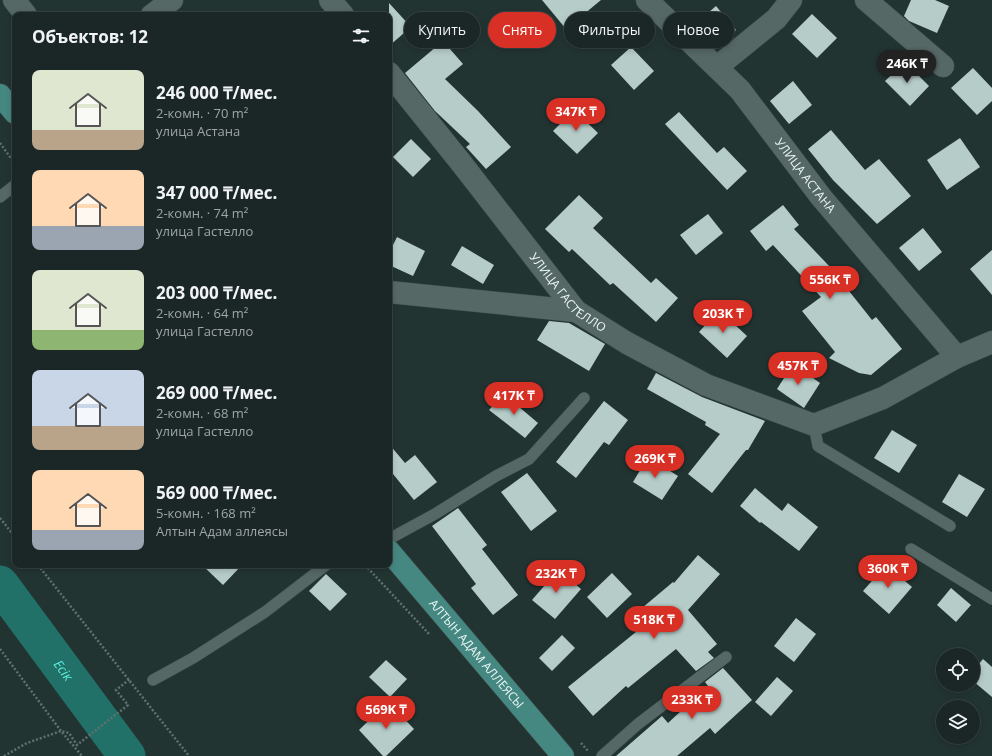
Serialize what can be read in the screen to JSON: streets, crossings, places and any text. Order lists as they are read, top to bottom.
{
  "streets": {
    "main road": ["АЛТЫН АДАМ АЛЛЕЯСЫ"],
    "street": ["УЛИЦА АСТАНА", "УЛИЦА ГАСТЕЛЛО"]
  },
  "water": ["Есік"],
  "page": {
    "chip": [
      "Купить",
      "Снять",
      "Фильтры",
      "Новое"
    ],
    "heading": "Объектов: 12",
    "price": [
      "246K ₸",
      "347K ₸",
      "556K ₸",
      "203K ₸",
      "457K ₸",
      "417K ₸",
      "269K ₸",
      "360K ₸",
      "232K ₸",
      "518K ₸",
      "233K ₸",
      "569K ₸"
    ],
    "list": [
      {
        "name": "246 000 ₸/мес.",
        "note": "2-комн. · 70 m² · улица Астана"
      },
      {
        "name": "347 000 ₸/мес.",
        "note": "2-комн. · 74 m² · улица Гастелло"
      },
      {
        "name": "203 000 ₸/мес.",
        "note": "2-комн. · 64 m² · улица Гастелло"
      },
      {
        "name": "269 000 ₸/мес.",
        "note": "2-комн. · 68 m² · улица Гастелло"
      },
      {
        "name": "569 000 ₸/мес.",
        "note": "5-комн. · 168 m² · Алтын Адам аллеясы"
      }
    ]
  }
}
